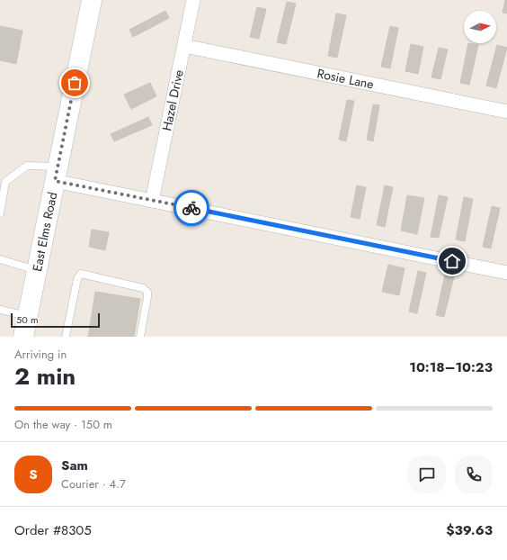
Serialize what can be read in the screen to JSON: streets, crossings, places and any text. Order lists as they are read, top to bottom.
{
  "streets": {
    "main road": ["East Elms Road"],
    "street": ["Rosie Lane", "Hazel Drive"]
  },
  "crossings": [
    ["Rosie Lane", "Hazel Drive"]
  ],
  "scale_bar": "50 m",
  "north": "right",
  "page": {
    "scale": "50 m",
    "heading": ["2 min", "Arriving in", "10:18–10:23"],
    "panel": [
      "Sam",
      "Courier · 4.7",
      "Order #8305",
      "$39.63"
    ],
    "bar": "On the way · 150 m",
    "round": "S"
  }
}
